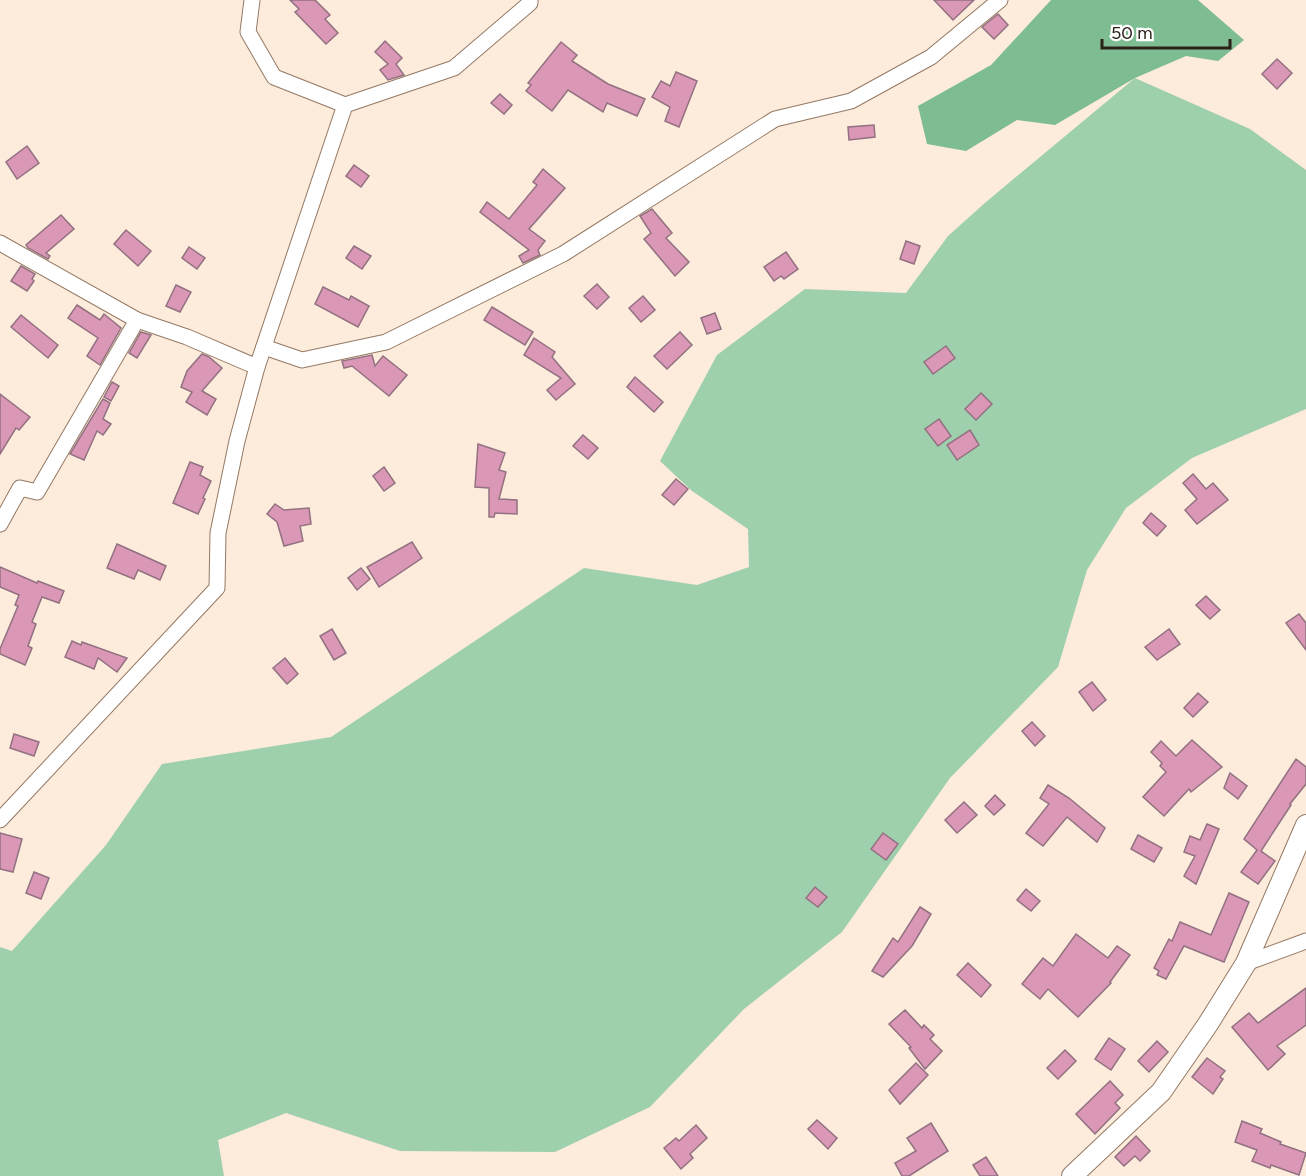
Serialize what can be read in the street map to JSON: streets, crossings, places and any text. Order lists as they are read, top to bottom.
{
  "scale_bar": "50 m"
}
